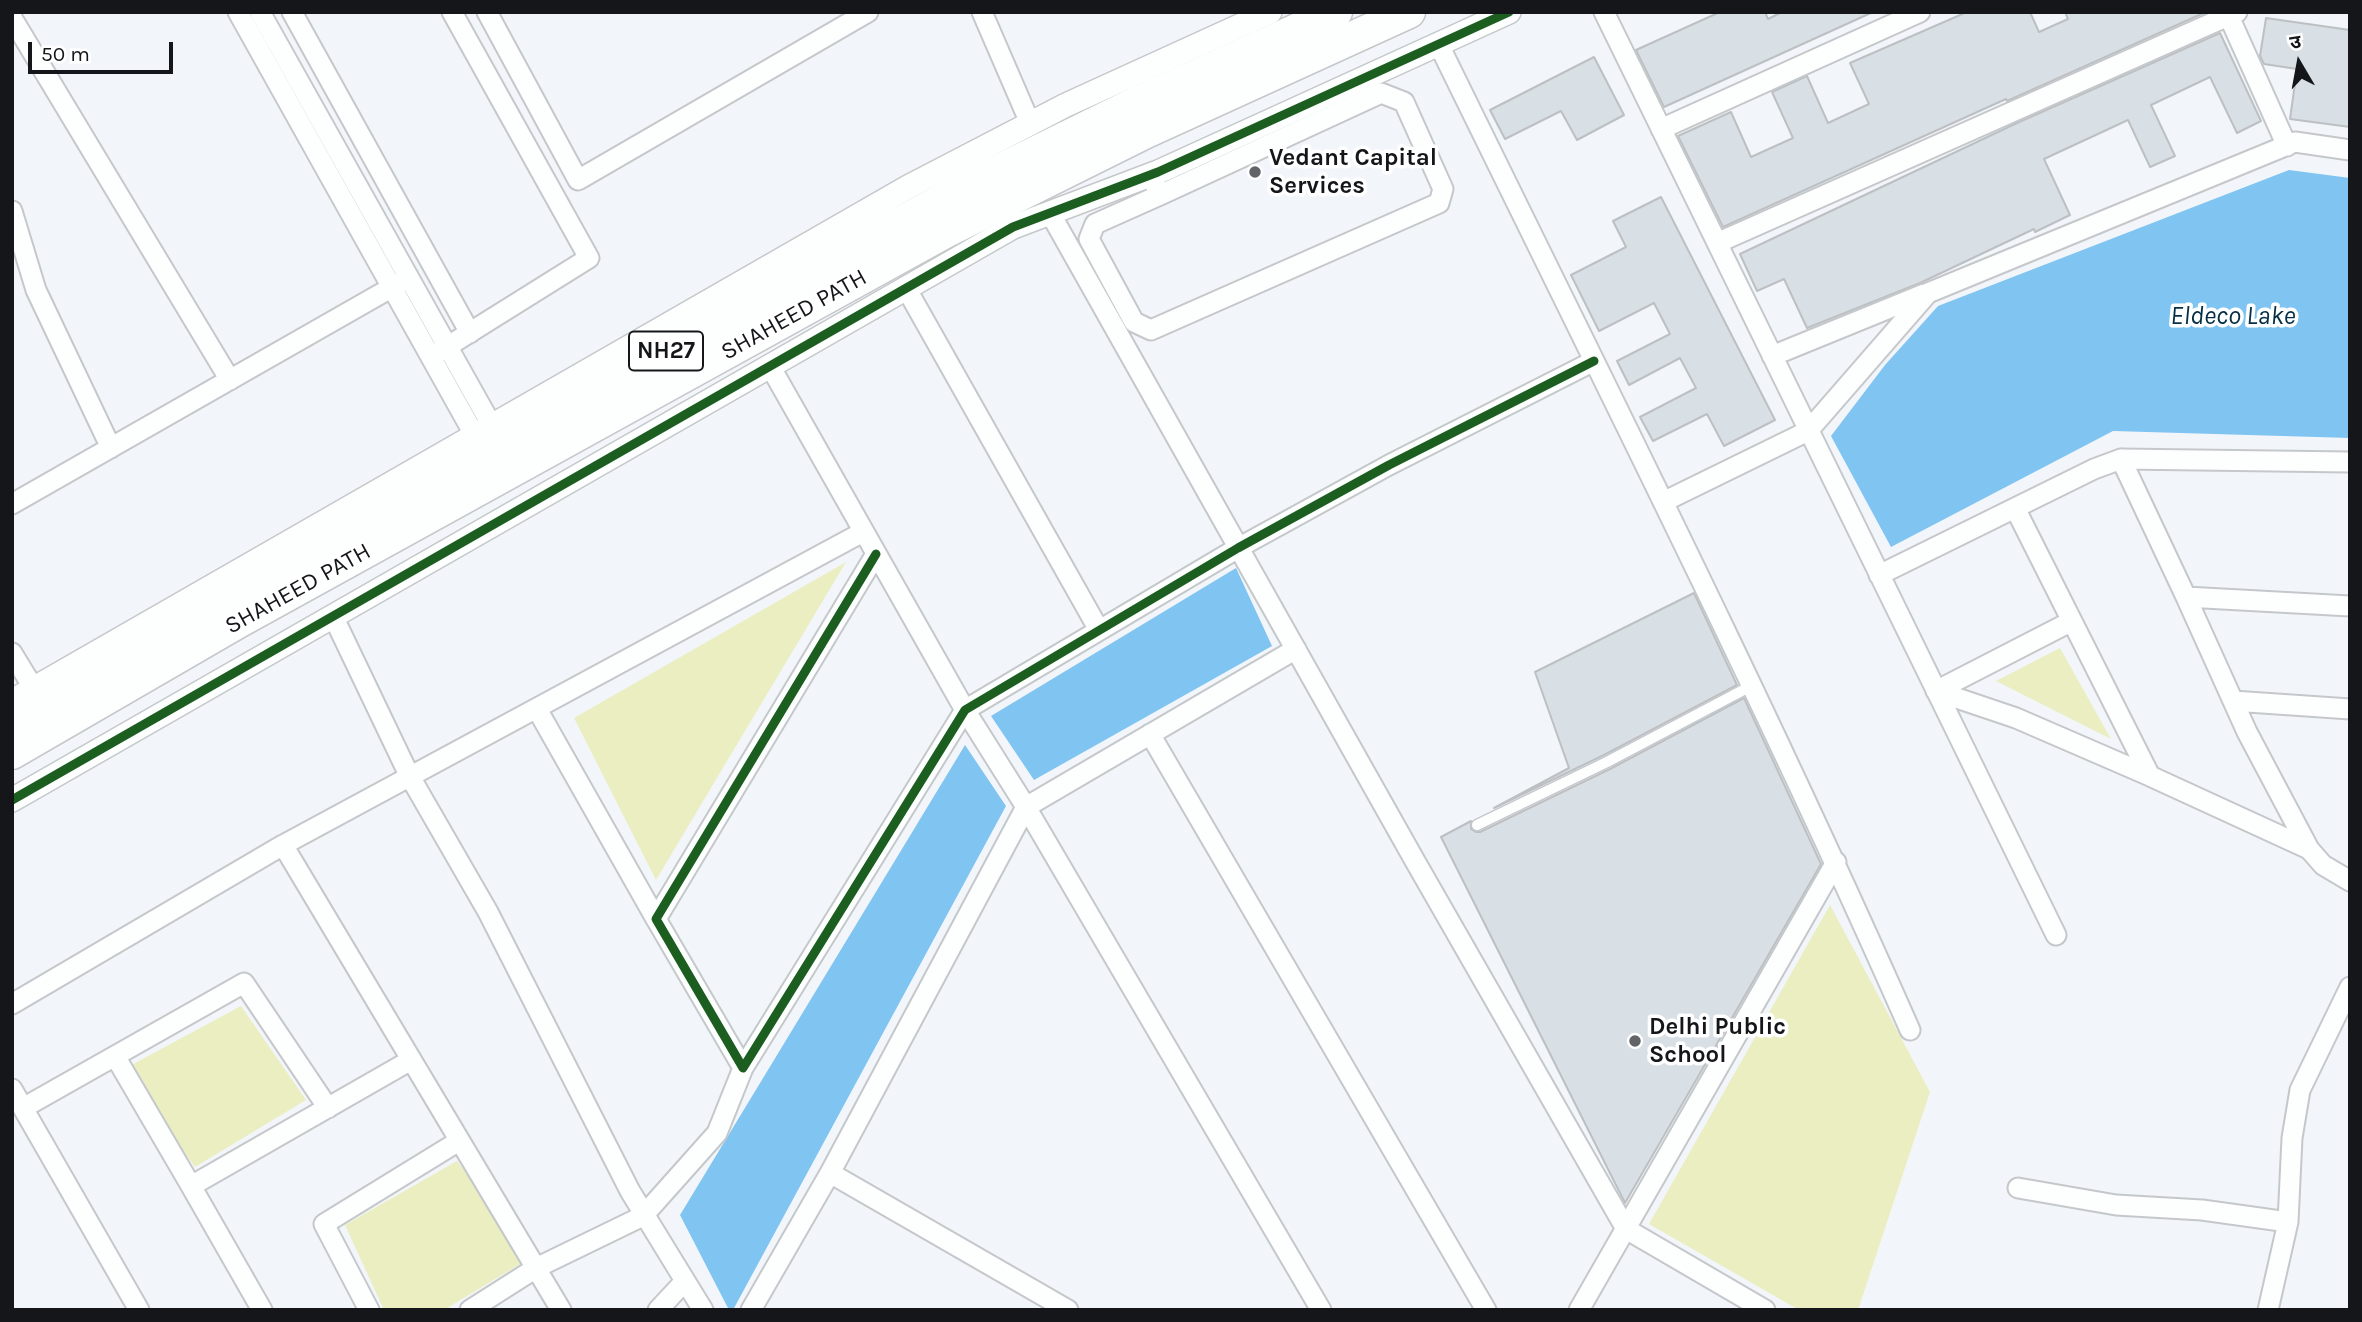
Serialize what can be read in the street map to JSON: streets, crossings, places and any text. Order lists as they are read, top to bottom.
{
  "streets": {
    "highway": ["SHAHEED PATH", "NH27"]
  },
  "water": ["Eldeco Lake"],
  "places": ["Vedant Capital Services", "Delhi Public School"],
  "scale_bar": "50 m",
  "north": "top"
}
